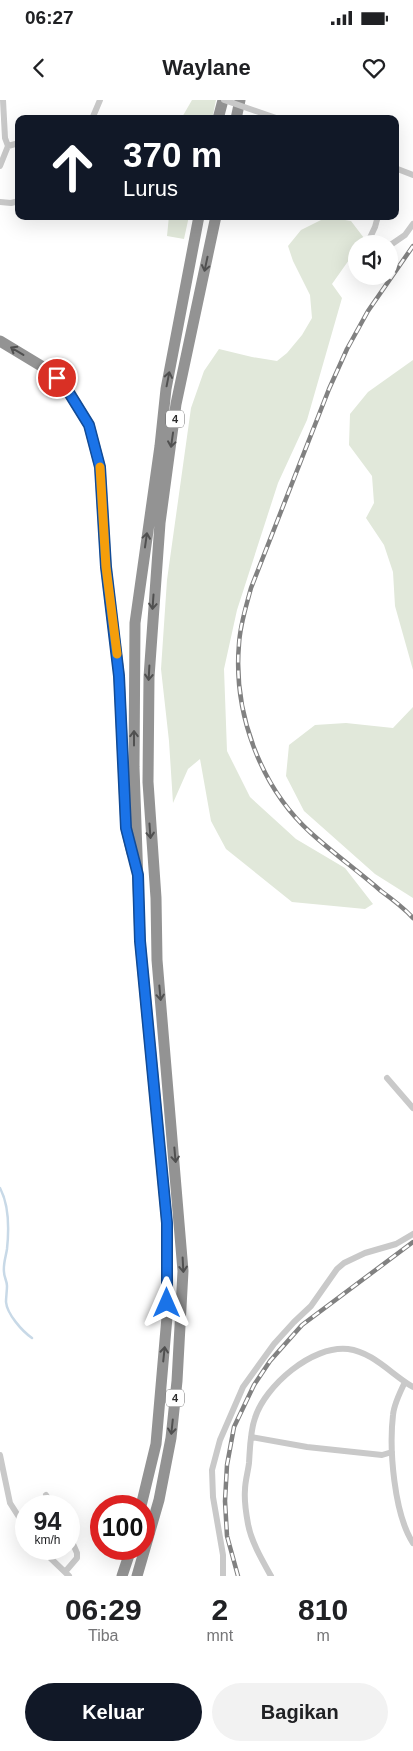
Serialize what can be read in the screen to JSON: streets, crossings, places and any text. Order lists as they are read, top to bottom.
{
  "streets": {
    "highway": ["4"]
  },
  "page": {
    "status": "06:27",
    "header": "Waylane",
    "turn": ["370 m", "Lurus"],
    "speed": "94 km/h",
    "limit": "100",
    "eta": [
      "06:29",
      "Tiba",
      "2",
      "mnt",
      "810",
      "m"
    ],
    "buttons": ["Keluar", "Bagikan"]
  }
}
